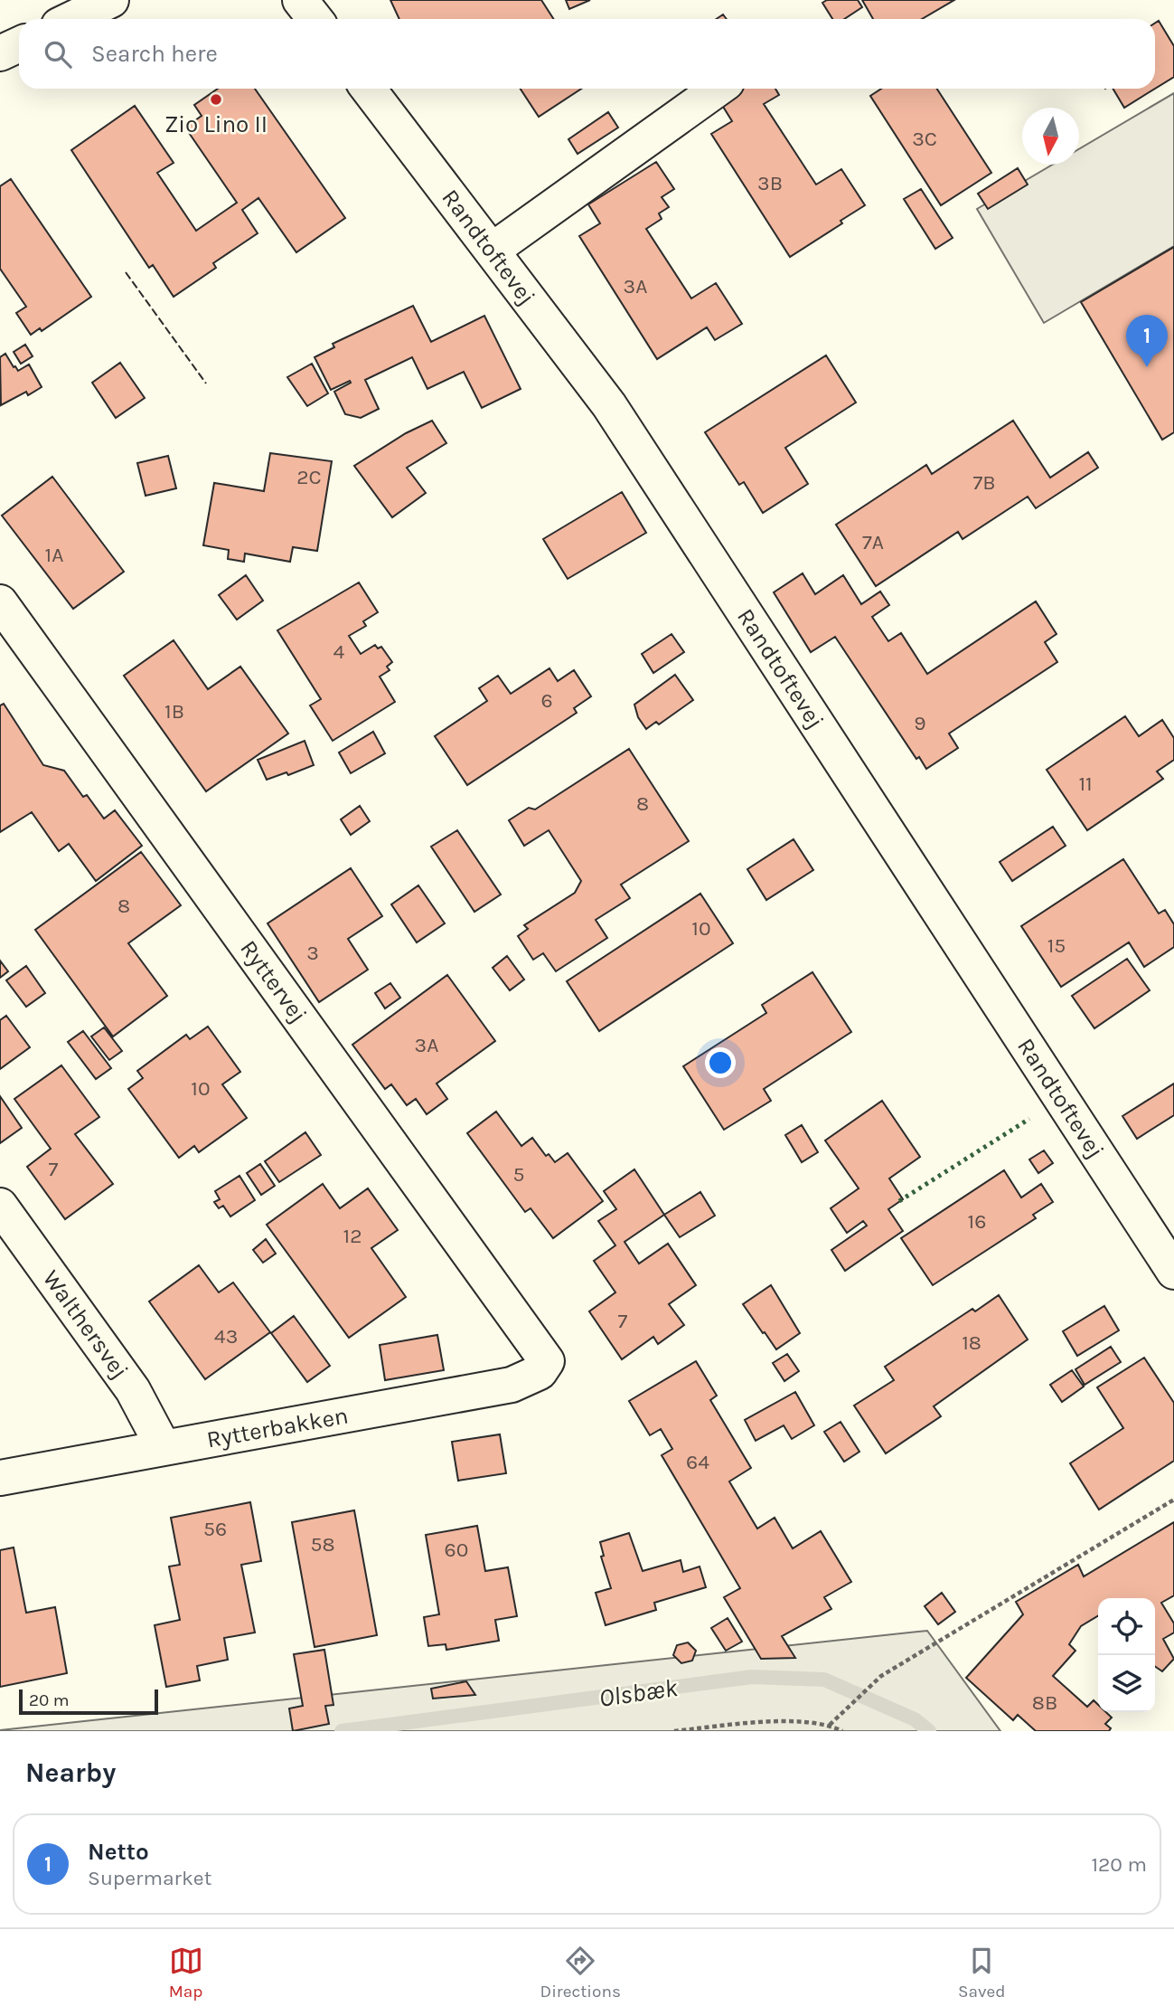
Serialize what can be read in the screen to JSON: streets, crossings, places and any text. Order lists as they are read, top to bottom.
{
  "streets": {
    "street": [
      "Randtoftevej",
      "Ryttervej",
      "Walthersvej",
      "Rytterbakken"
    ]
  },
  "crossings": [
    ["Ryttervej", "Rytterbakken"],
    ["Walthersvej", "Rytterbakken"]
  ],
  "water": ["Olsbæk"],
  "places": ["Zio Lino II"],
  "house_numbers": [
    "3C",
    "3B",
    "3A",
    "2C",
    "7B",
    "7A",
    "1A",
    "4",
    "6",
    "1B",
    "9",
    "11",
    "8",
    "8",
    "10",
    "15",
    "3",
    "3A",
    "10",
    "7",
    "5",
    "16",
    "12",
    "7",
    "43",
    "18",
    "64",
    "56",
    "58",
    "60",
    "8B"
  ],
  "scale_bar": "20 m",
  "north": "bottom",
  "page": {
    "search": "Search here",
    "pins": "1",
    "scale": "20 m",
    "heading": "Nearby",
    "list": [
      {
        "mark": "1",
        "name": "Netto",
        "note": "Supermarket",
        "value": "120 m"
      }
    ],
    "nav": ["Map", "Directions", "Saved"]
  }
}
